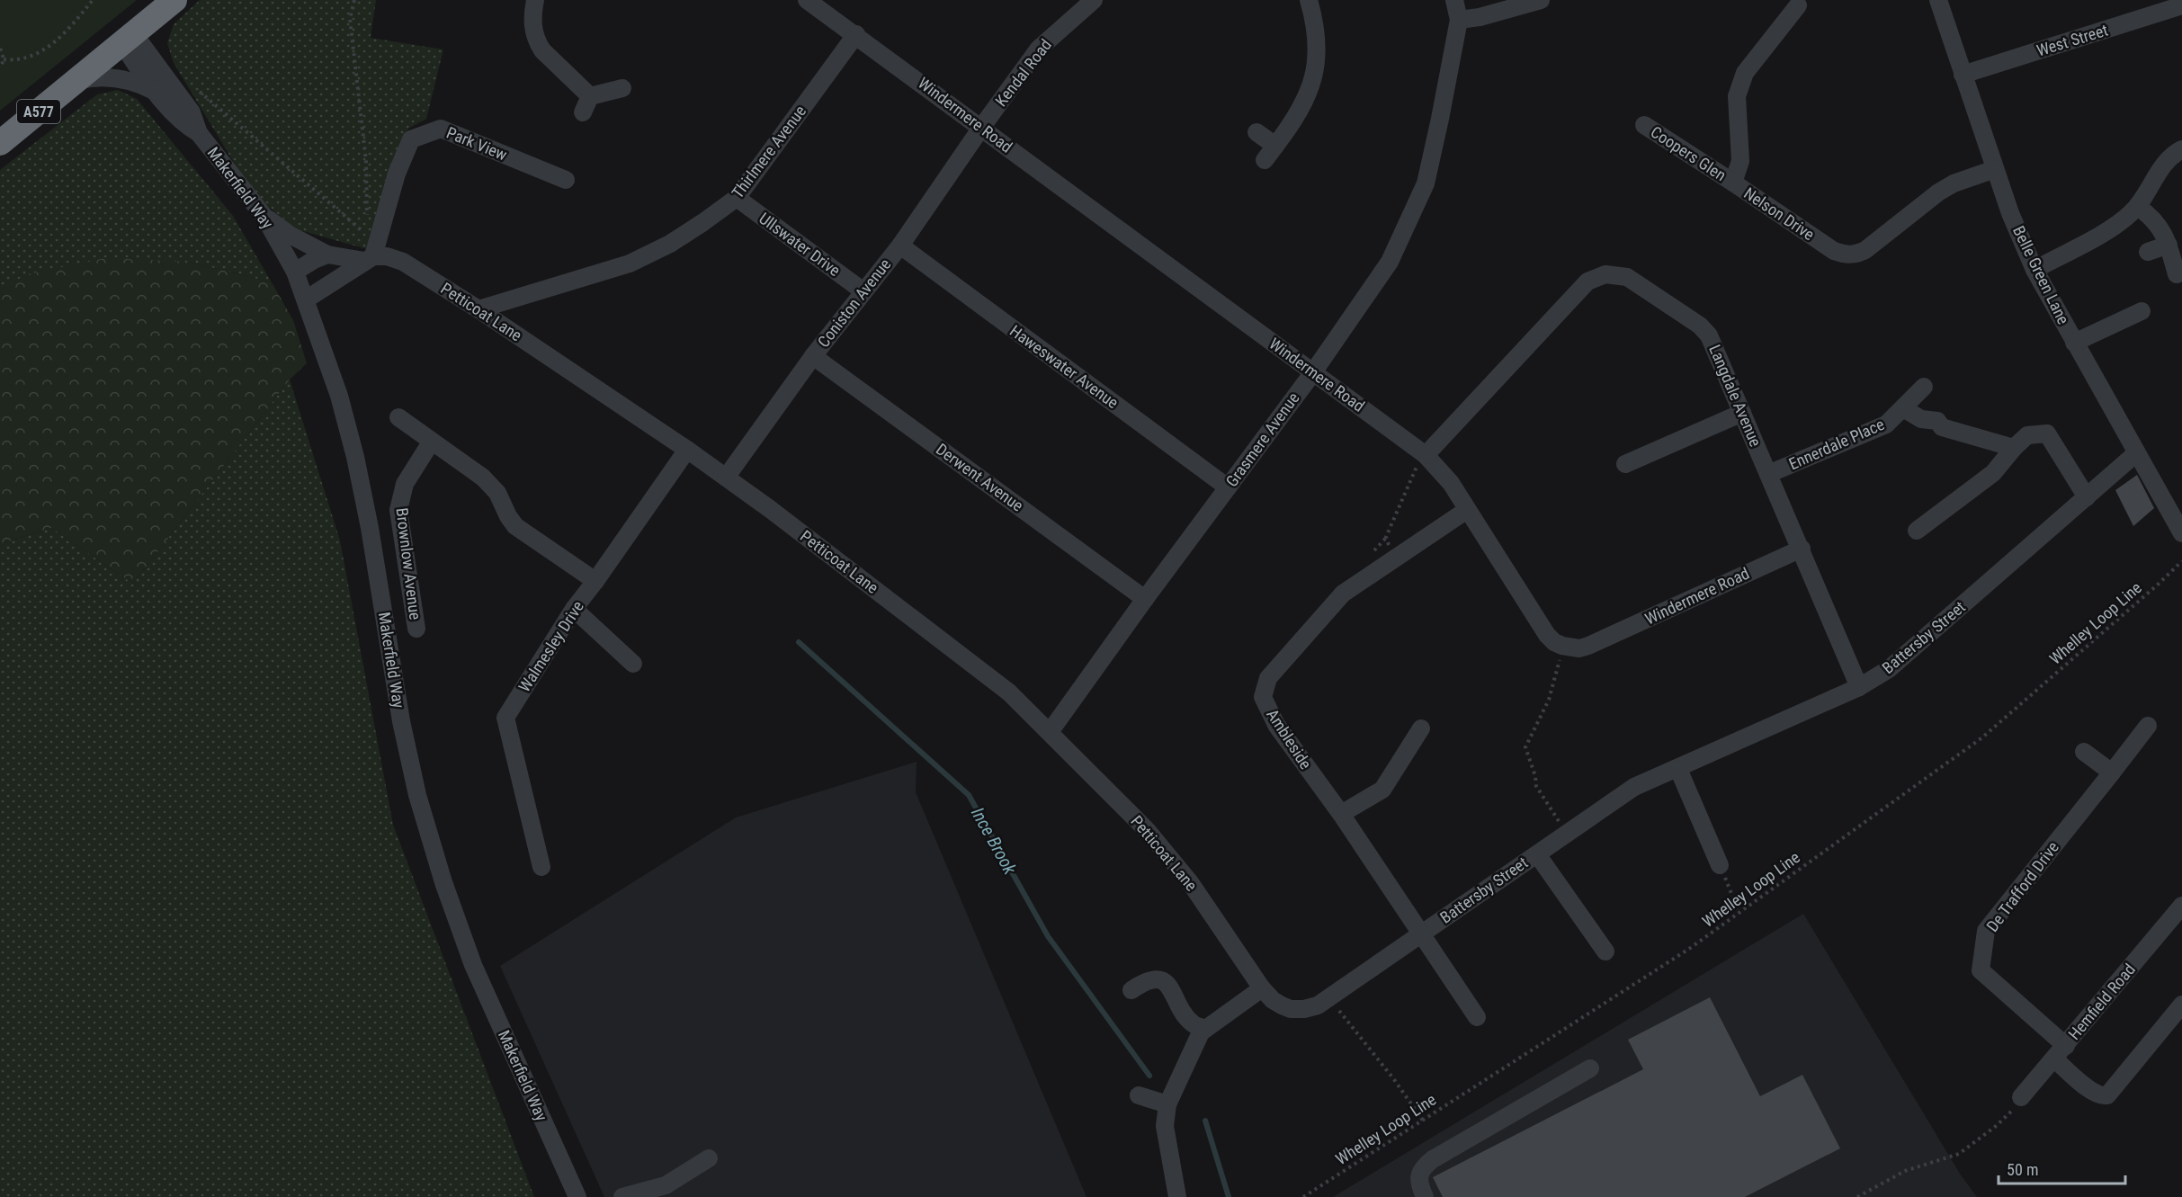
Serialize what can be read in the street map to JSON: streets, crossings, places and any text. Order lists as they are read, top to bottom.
{
  "streets": {
    "highway": ["A577"],
    "street": [
      "West Street",
      "Kendal Road",
      "Windermere Road",
      "Park View",
      "Thirlmere Avenue",
      "Coopers Glen",
      "Makerfield Way",
      "Nelson Drive",
      "Ullswater Drive",
      "Belle Green Lane",
      "Coniston Avenue",
      "Petticoat Lane",
      "Haweswater Avenue",
      "Langdale Avenue",
      "Grasmere Avenue",
      "Ennerdale Place",
      "Derwent Avenue",
      "Brownlow Avenue",
      "Battersby Street",
      "Walmesley Drive",
      "Ambleside",
      "De Trafford Drive",
      "Hemfield Road"
    ],
    "path": ["Whelley Loop Line"]
  },
  "crossings": [
    ["West Street", "Belle Green Lane"],
    ["Kendal Road", "Windermere Road"],
    ["Kendal Road", "Coniston Avenue"],
    ["A577", "Makerfield Way"],
    ["Windermere Road", "Thirlmere Avenue"],
    ["Windermere Road", "Coniston Avenue"],
    ["Windermere Road", "Langdale Avenue"],
    ["Windermere Road", "Grasmere Avenue"],
    ["Windermere Road", "Ambleside"],
    ["Park View", "Petticoat Lane"],
    ["Thirlmere Avenue", "Ullswater Drive"],
    ["Thirlmere Avenue", "Petticoat Lane"],
    ["Coopers Glen", "Nelson Drive"],
    ["Makerfield Way", "Petticoat Lane"],
    ["Nelson Drive", "Belle Green Lane"],
    ["Ullswater Drive", "Coniston Avenue"],
    ["Belle Green Lane", "Battersby Street"],
    ["Coniston Avenue", "Petticoat Lane"],
    ["Coniston Avenue", "Haweswater Avenue"],
    ["Coniston Avenue", "Derwent Avenue"],
    ["Petticoat Lane", "Grasmere Avenue"],
    ["Petticoat Lane", "Battersby Street"],
    ["Petticoat Lane", "Walmesley Drive"],
    ["Haweswater Avenue", "Grasmere Avenue"],
    ["Langdale Avenue", "Ennerdale Place"],
    ["Langdale Avenue", "Battersby Street"],
    ["Grasmere Avenue", "Derwent Avenue"],
    ["Battersby Street", "Ambleside"],
    ["De Trafford Drive", "Hemfield Road"]
  ],
  "water": ["Ince Brook"],
  "scale_bar": "50 m"
}
